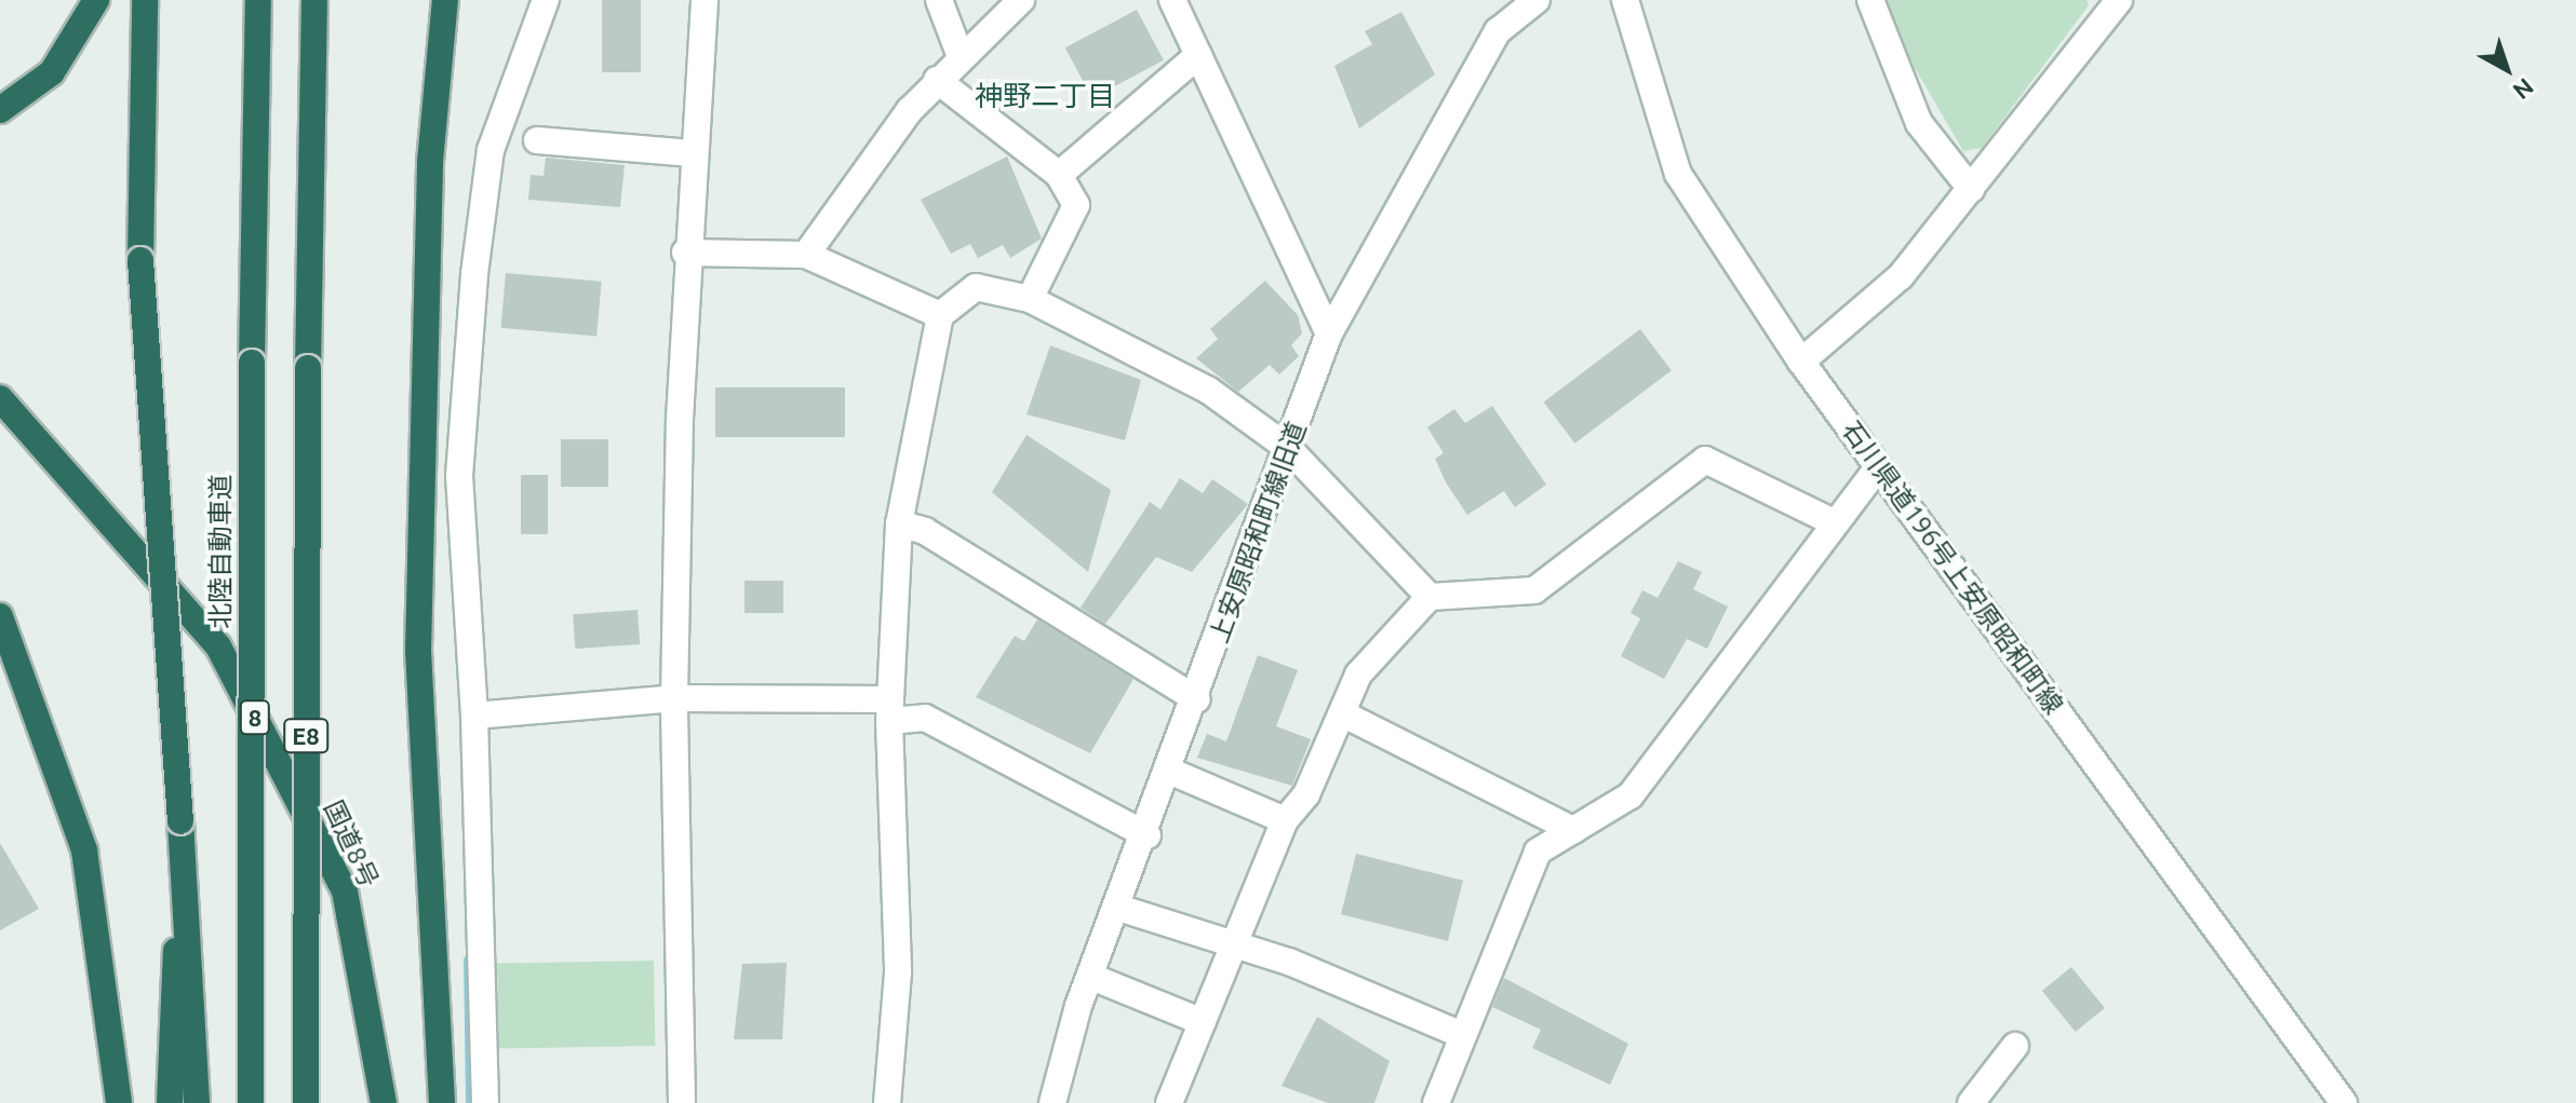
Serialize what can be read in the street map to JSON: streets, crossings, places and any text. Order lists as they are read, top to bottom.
{
  "streets": {
    "highway": [
      "北陸自動車道",
      "8",
      "E8",
      "国道8号"
    ],
    "street": ["上安原昭和町線旧道", "石川県道196号上安原昭和町線"]
  },
  "districts": ["神野二丁目"],
  "north": "bottom right"
}
